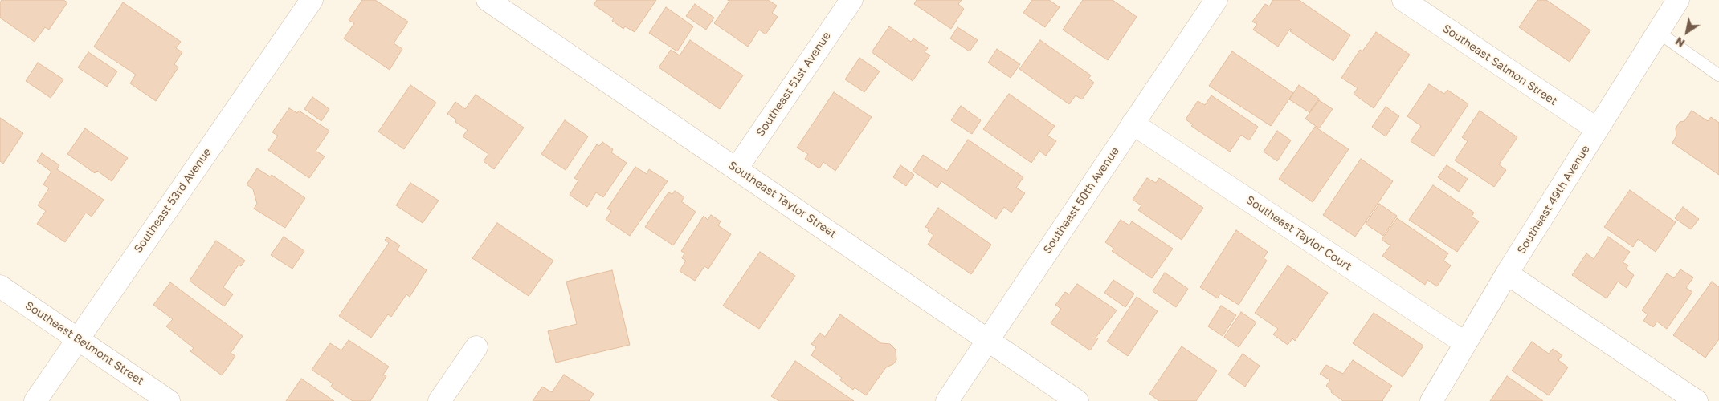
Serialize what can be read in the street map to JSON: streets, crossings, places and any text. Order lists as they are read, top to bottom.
{
  "streets": {
    "street": [
      "Southeast Salmon Street",
      "Southeast 51st Avenue",
      "Southeast Taylor Street",
      "Southeast 49th Avenue",
      "Southeast 53rd Avenue",
      "Southeast 50th Avenue",
      "Southeast Taylor Court",
      "Southeast Belmont Street"
    ]
  },
  "crossings": [
    ["Southeast Salmon Street", "Southeast 49th Avenue"],
    ["Southeast 51st Avenue", "Southeast Taylor Street"],
    ["Southeast Taylor Street", "Southeast 50th Avenue"],
    ["Southeast 49th Avenue", "Southeast Taylor Court"],
    ["Southeast 53rd Avenue", "Southeast Belmont Street"],
    ["Southeast 50th Avenue", "Southeast Taylor Court"]
  ],
  "north": "bottom left"
}
